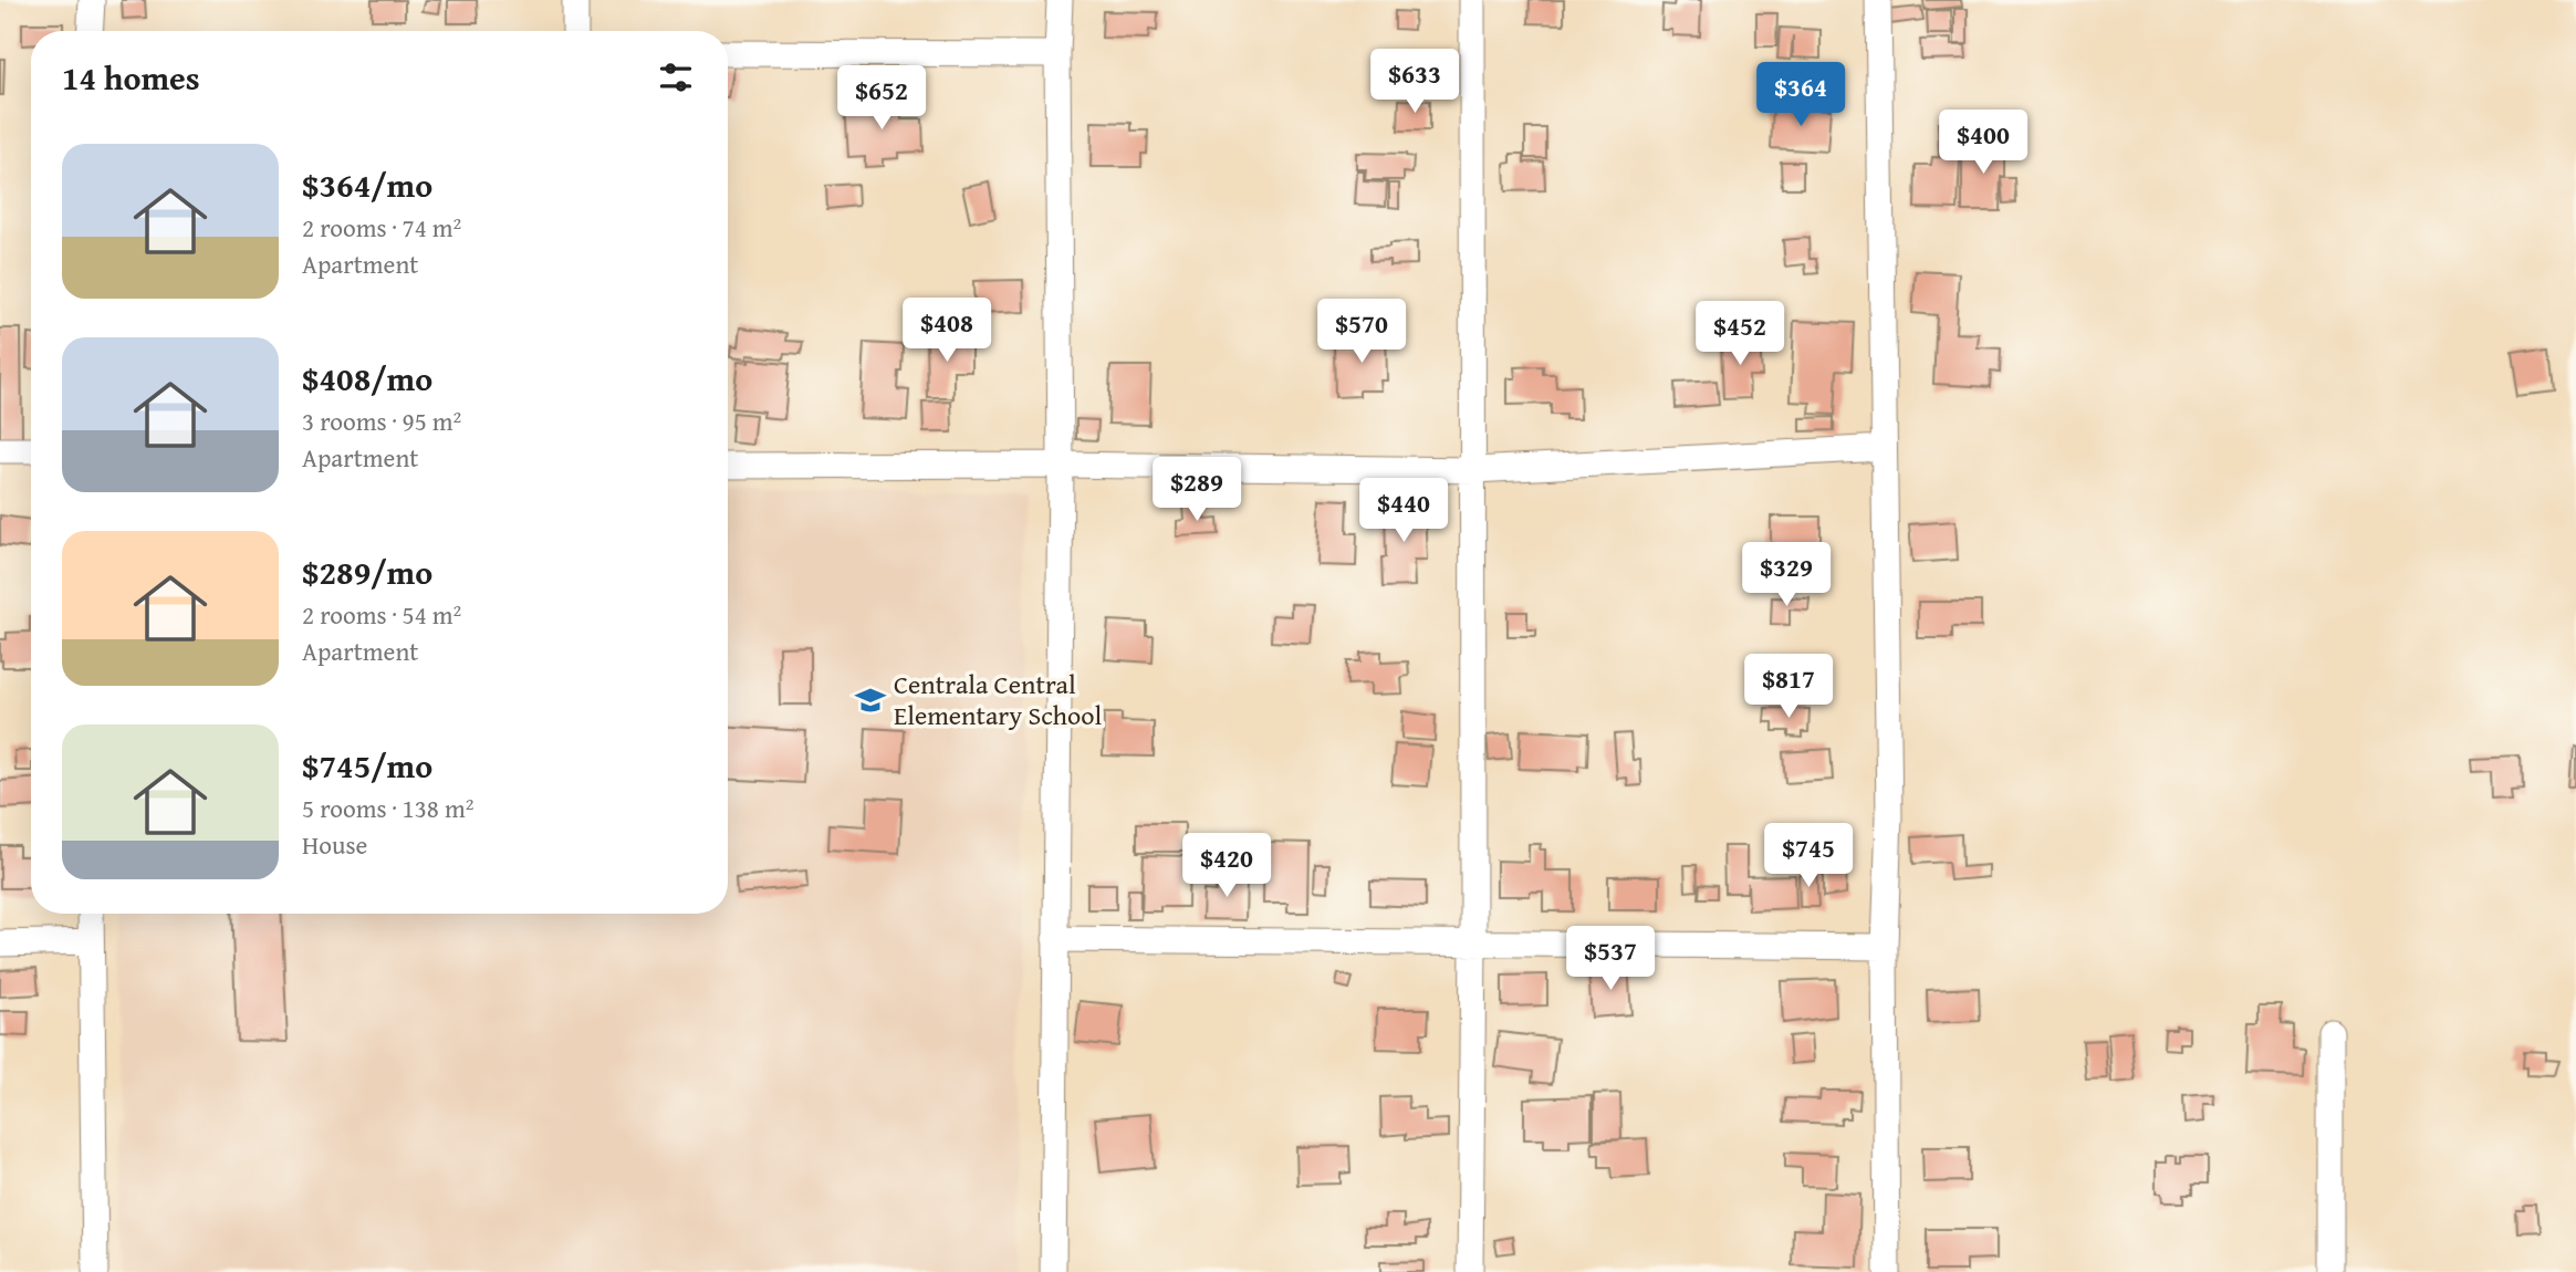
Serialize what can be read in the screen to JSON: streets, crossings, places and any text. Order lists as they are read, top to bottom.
{
  "places": {
    "school or university": ["Centrala Central Elementary School"]
  },
  "page": {
    "heading": "14 homes",
    "price": [
      "$633",
      "$364",
      "$652",
      "$400",
      "$408",
      "$570",
      "$452",
      "$289",
      "$440",
      "$329",
      "$817",
      "$745",
      "$420",
      "$537"
    ],
    "list": [
      {
        "name": "$364/mo",
        "note": "2 rooms · 74 m² · Apartment"
      },
      {
        "name": "$408/mo",
        "note": "3 rooms · 95 m² · Apartment"
      },
      {
        "name": "$289/mo",
        "note": "2 rooms · 54 m² · Apartment"
      },
      {
        "name": "$745/mo",
        "note": "5 rooms · 138 m² · House"
      }
    ]
  }
}
